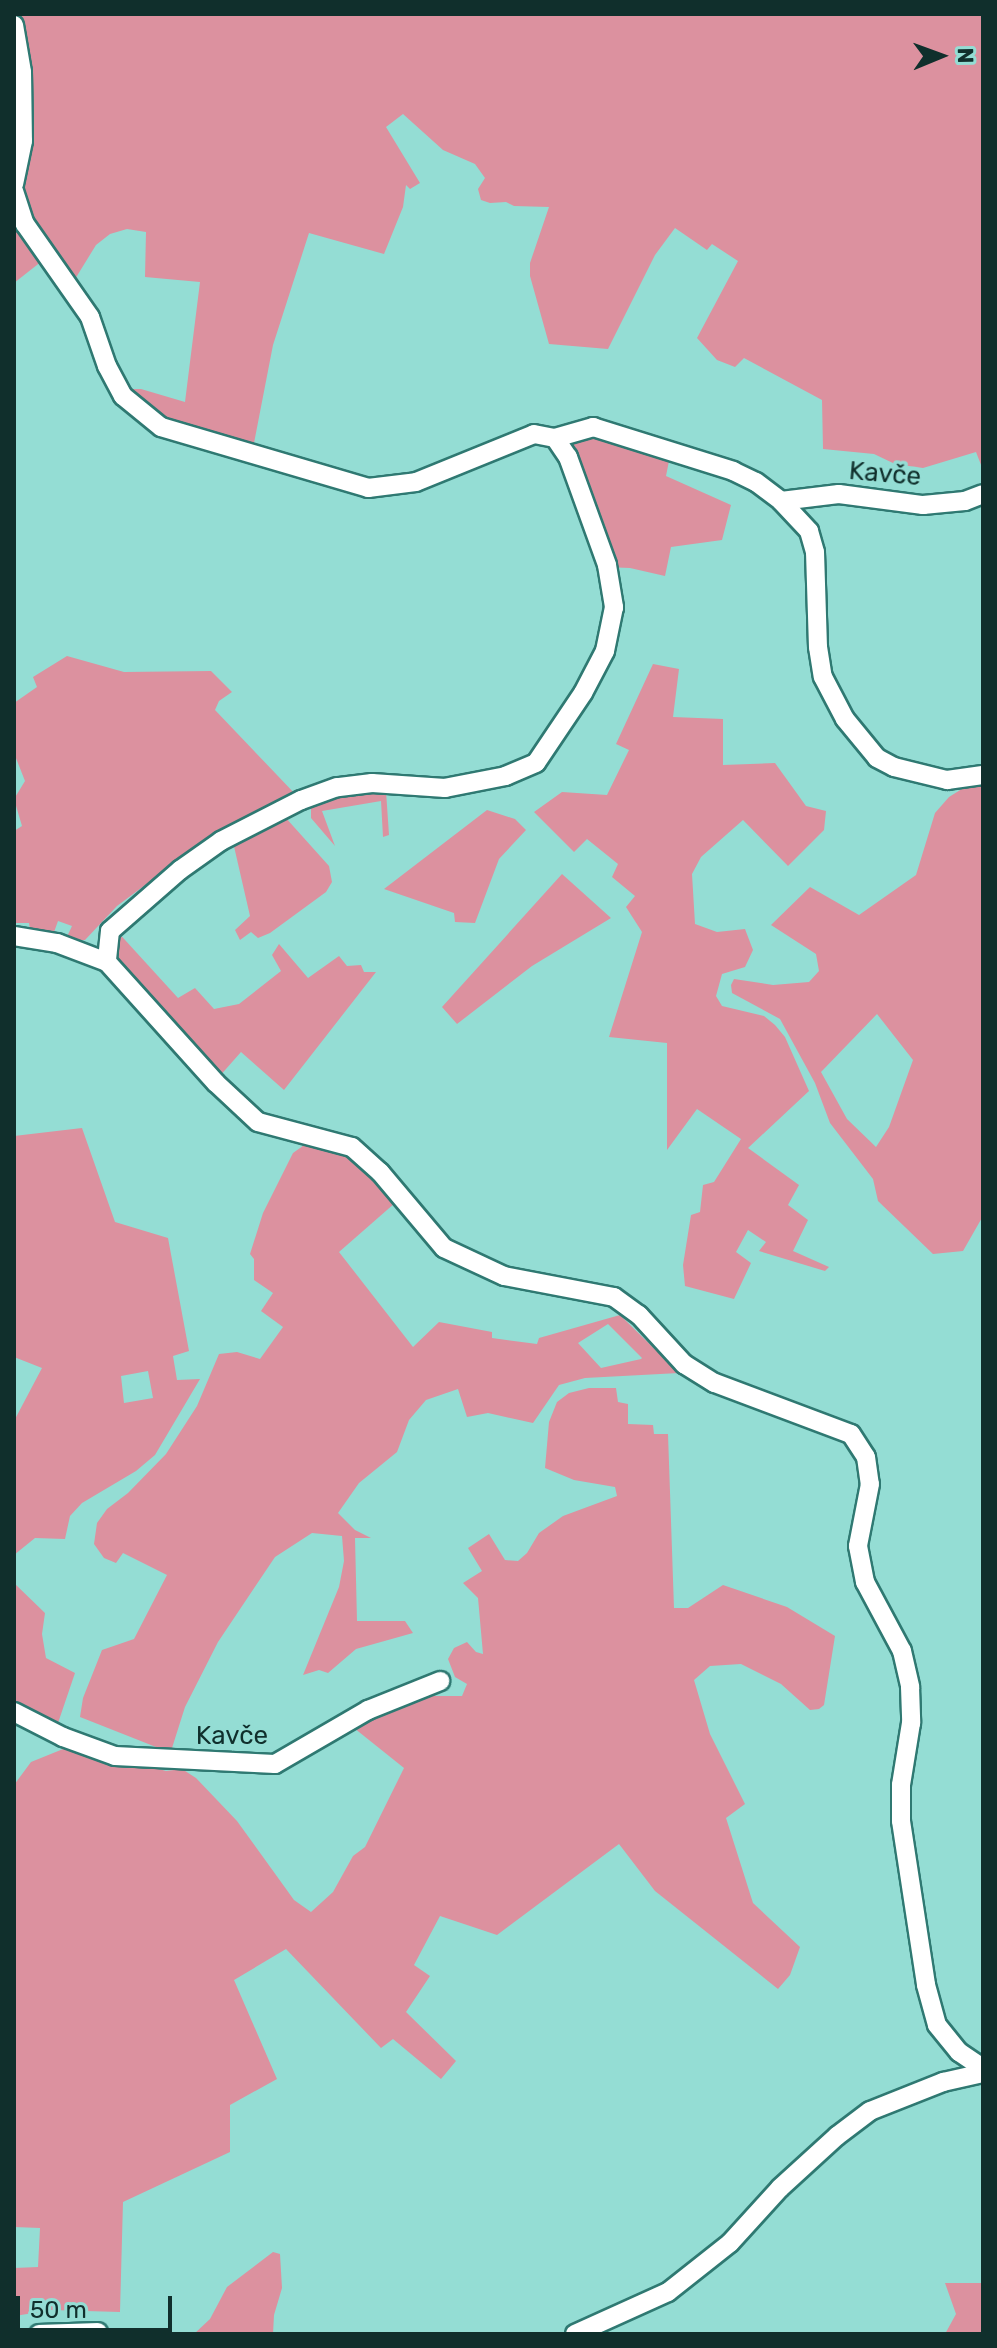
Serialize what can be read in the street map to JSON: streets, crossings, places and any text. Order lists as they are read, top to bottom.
{
  "streets": {
    "street": ["Kavče"]
  },
  "scale_bar": "50 m",
  "north": "right"
}
